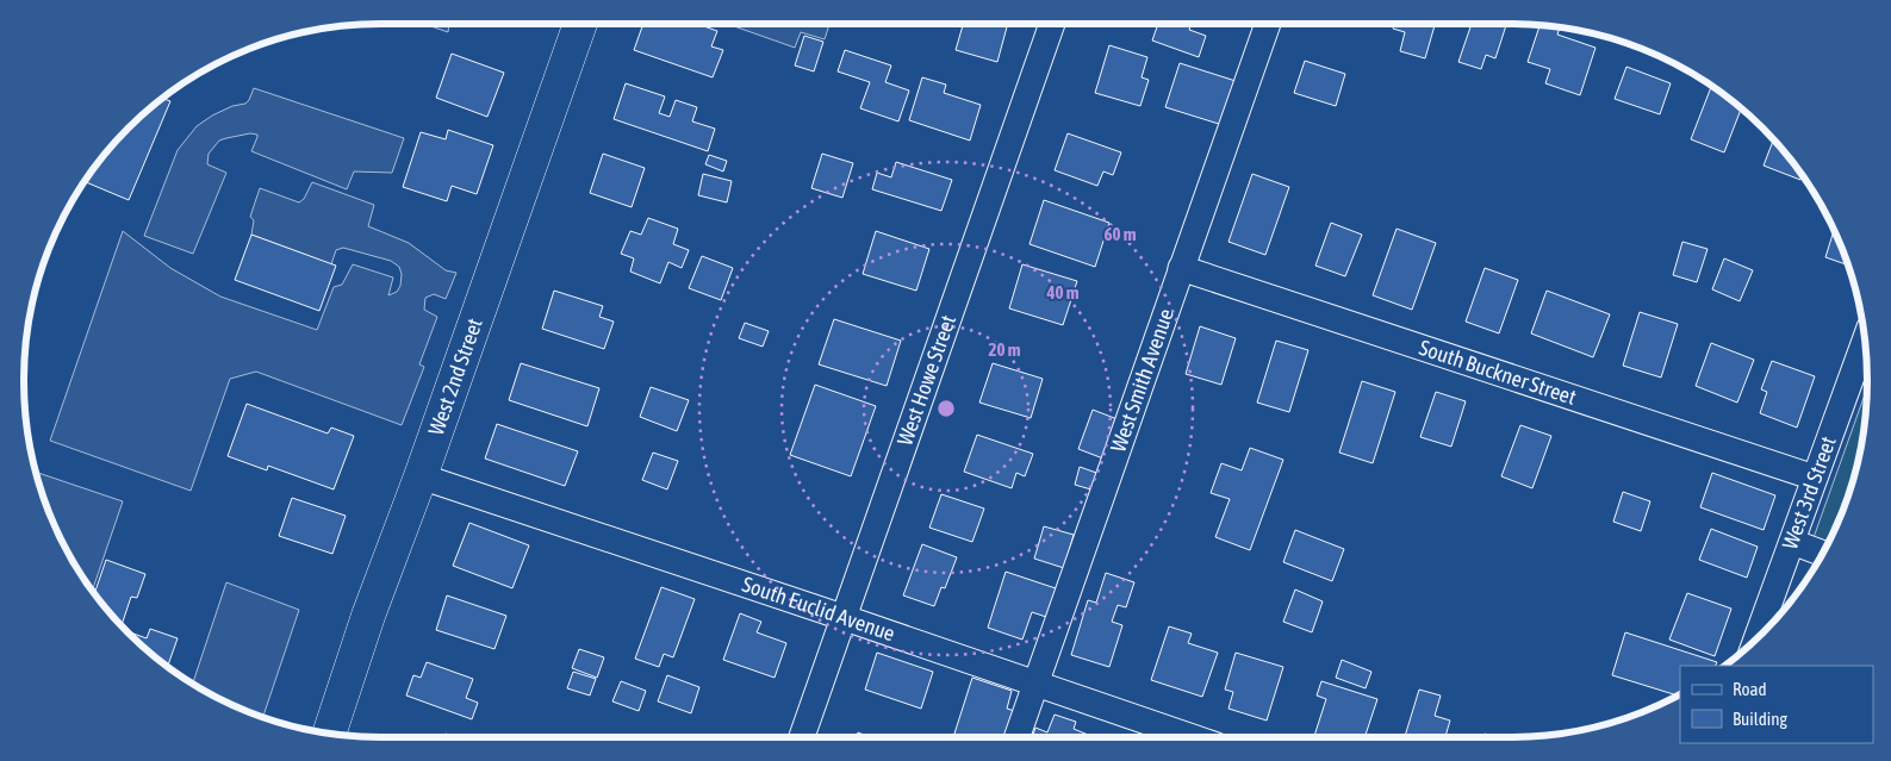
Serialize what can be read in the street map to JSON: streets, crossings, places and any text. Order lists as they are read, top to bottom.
{
  "streets": {
    "main road": ["West 2nd Street"],
    "street": [
      "South Buckner Street",
      "West Howe Street",
      "West Smith Avenue",
      "West 3rd Street",
      "South Euclid Avenue"
    ]
  },
  "crossings": [
    ["South Buckner Street", "West Smith Avenue"],
    ["South Buckner Street", "West 3rd Street"],
    ["West 2nd Street", "South Euclid Avenue"],
    ["West Howe Street", "South Euclid Avenue"],
    ["West Smith Avenue", "South Euclid Avenue"]
  ],
  "legend": ["Road", "Building"],
  "rings": ["60 m", "40 m", "20 m"]
}
